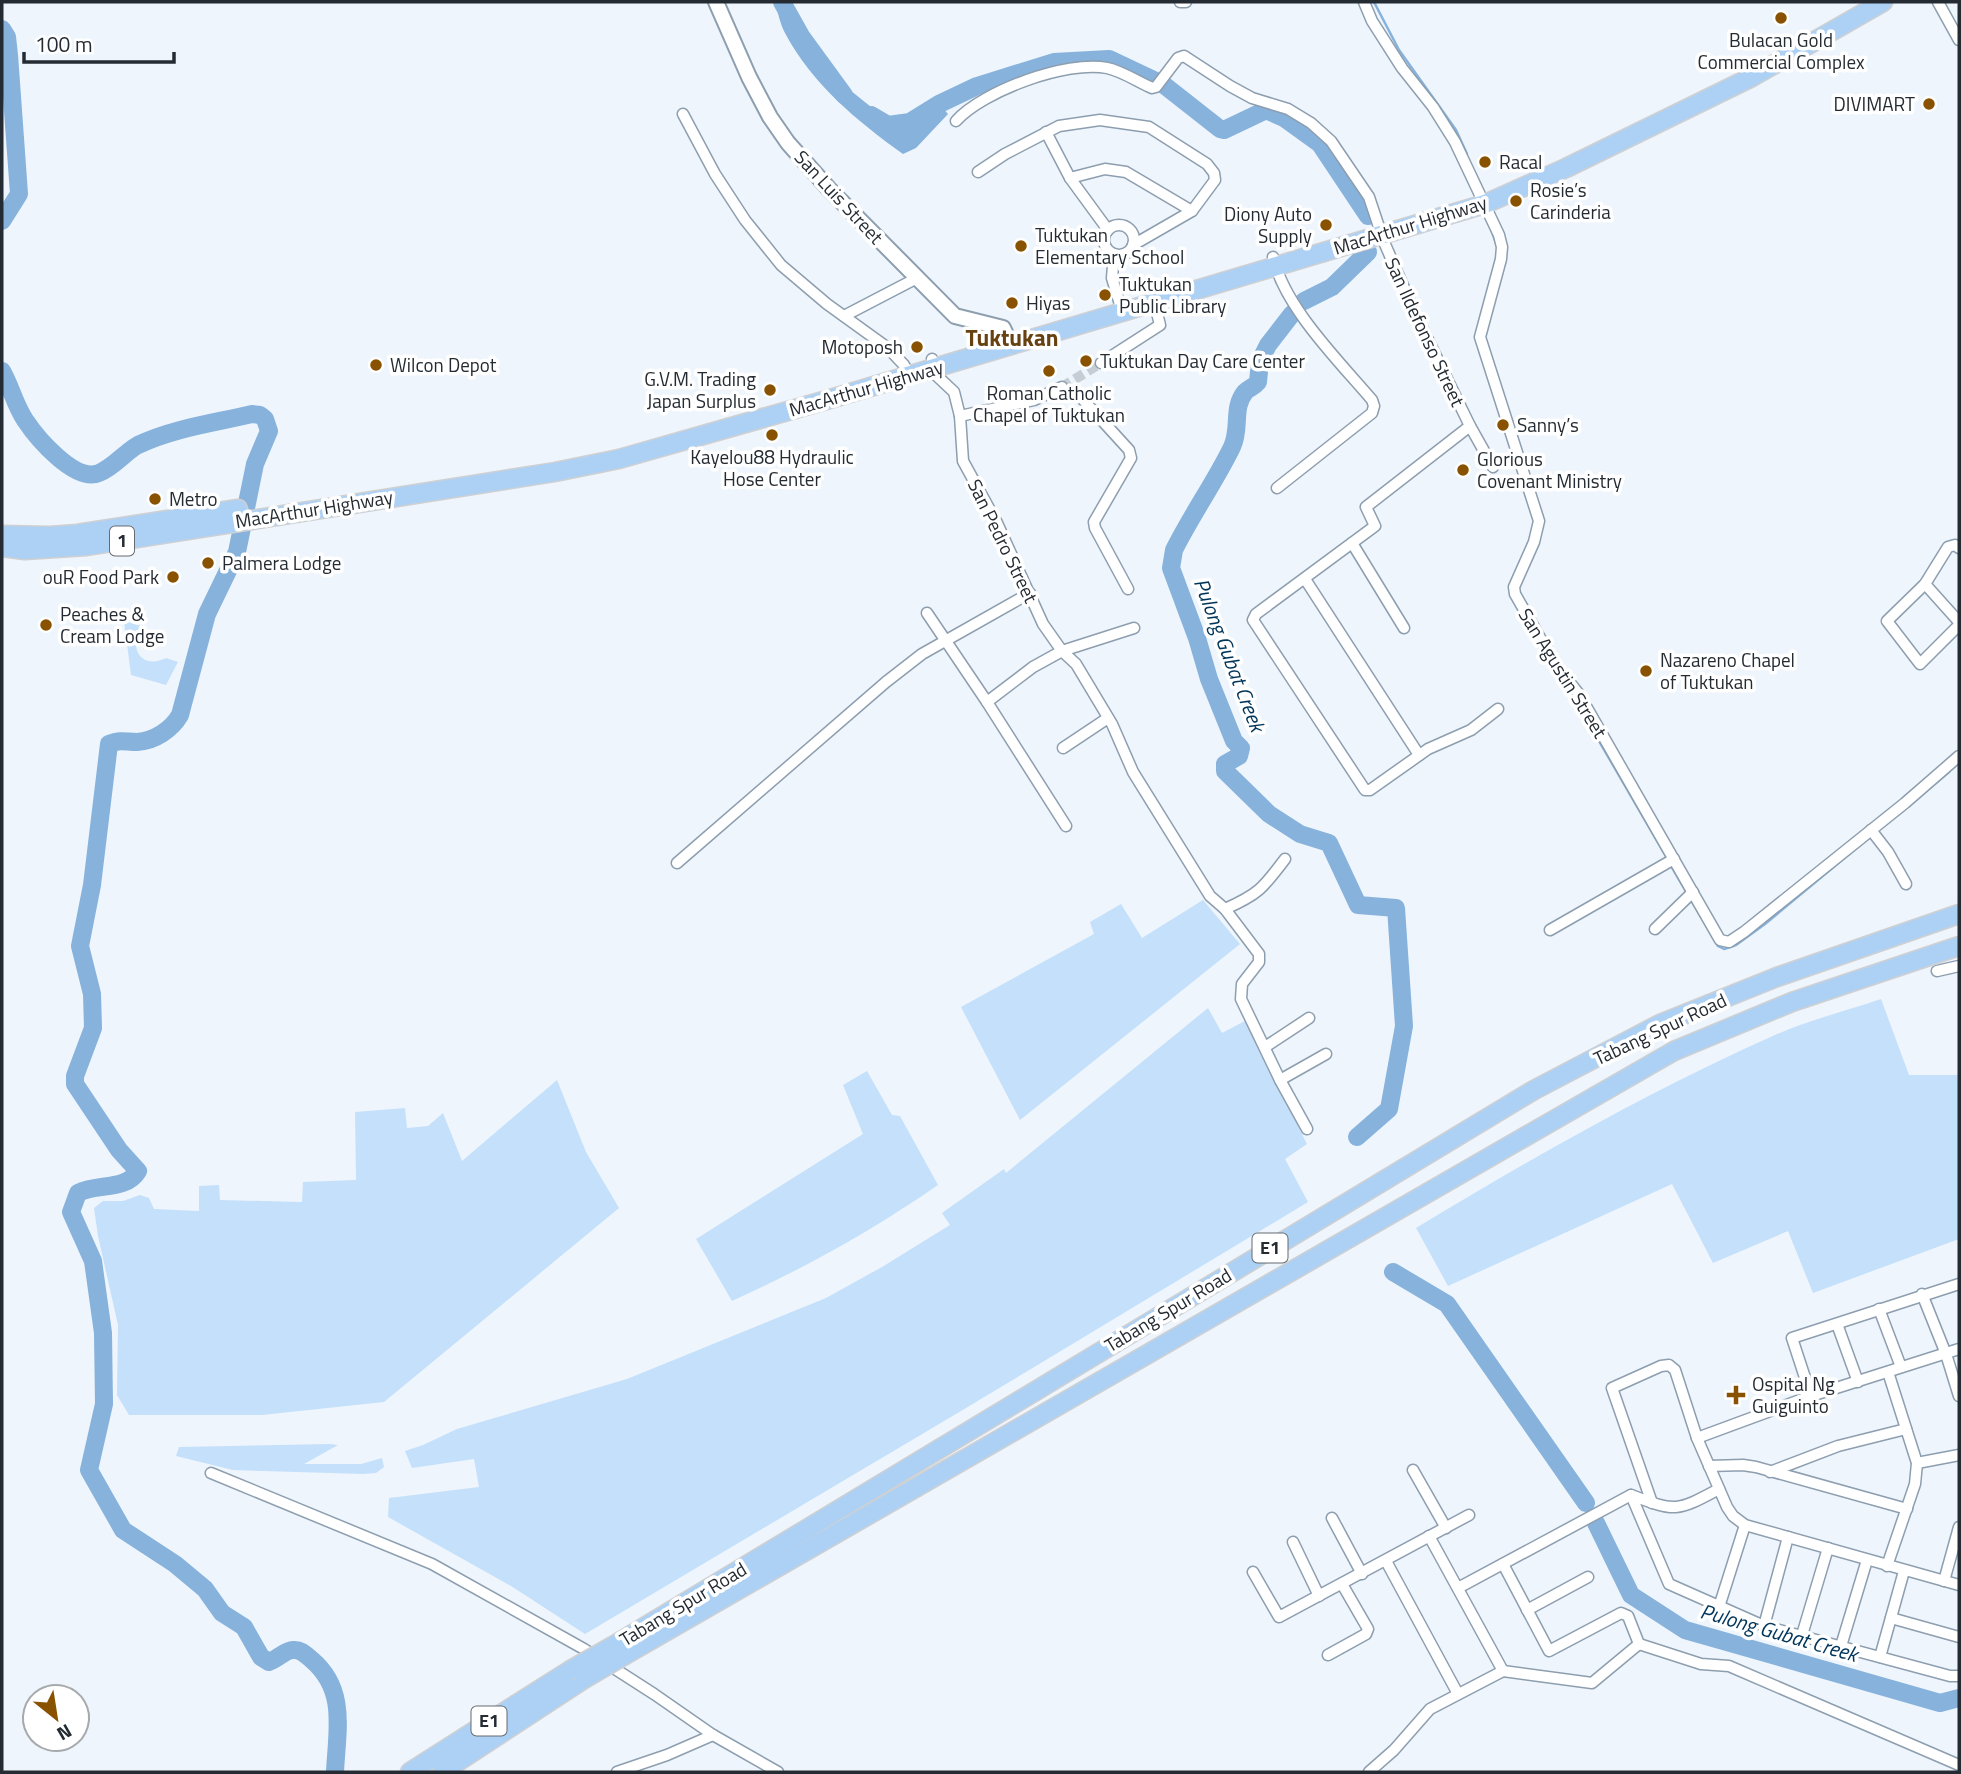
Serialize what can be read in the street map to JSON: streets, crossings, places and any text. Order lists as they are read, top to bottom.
{
  "streets": {
    "highway": [
      "MacArthur Highway",
      "1",
      "Tabang Spur Road",
      "E1"
    ],
    "street": [
      "San Luis Street",
      "San Ildefonso Street",
      "San Pedro Street",
      "San Agustin Street"
    ]
  },
  "crossings": [
    ["San Luis Street", "MacArthur Highway"],
    ["MacArthur Highway", "San Ildefonso Street"],
    ["MacArthur Highway", "San Pedro Street"],
    ["MacArthur Highway", "San Agustin Street"]
  ],
  "districts": ["Tuktukan"],
  "water": ["Pulong Gubat Creek"],
  "places": {
    "other": [
      "Bulacan Gold Commercial Complex",
      "DIVIMART",
      "Racal",
      "Rosie’s Carinderia",
      "Diony Auto Supply",
      "Tuktukan Elementary School",
      "Tuktukan Public Library",
      "Hiyas",
      "Motoposh",
      "Tuktukan Day Care Center",
      "Wilcon Depot",
      "Roman Catholic Chapel of Tuktukan",
      "G.V.M. Trading Japan Surplus",
      "Sanny’s",
      "Kayelou88 Hydraulic Hose Center",
      "Glorious Covenant Ministry",
      "Metro",
      "Palmera Lodge",
      "ouR Food Park",
      "Peaches & Cream Lodge",
      "Nazareno Chapel of Tuktukan"
    ],
    "health": ["Ospital Ng Guiguinto"]
  },
  "scale_bar": "100 m",
  "north": "bottom right"
}
